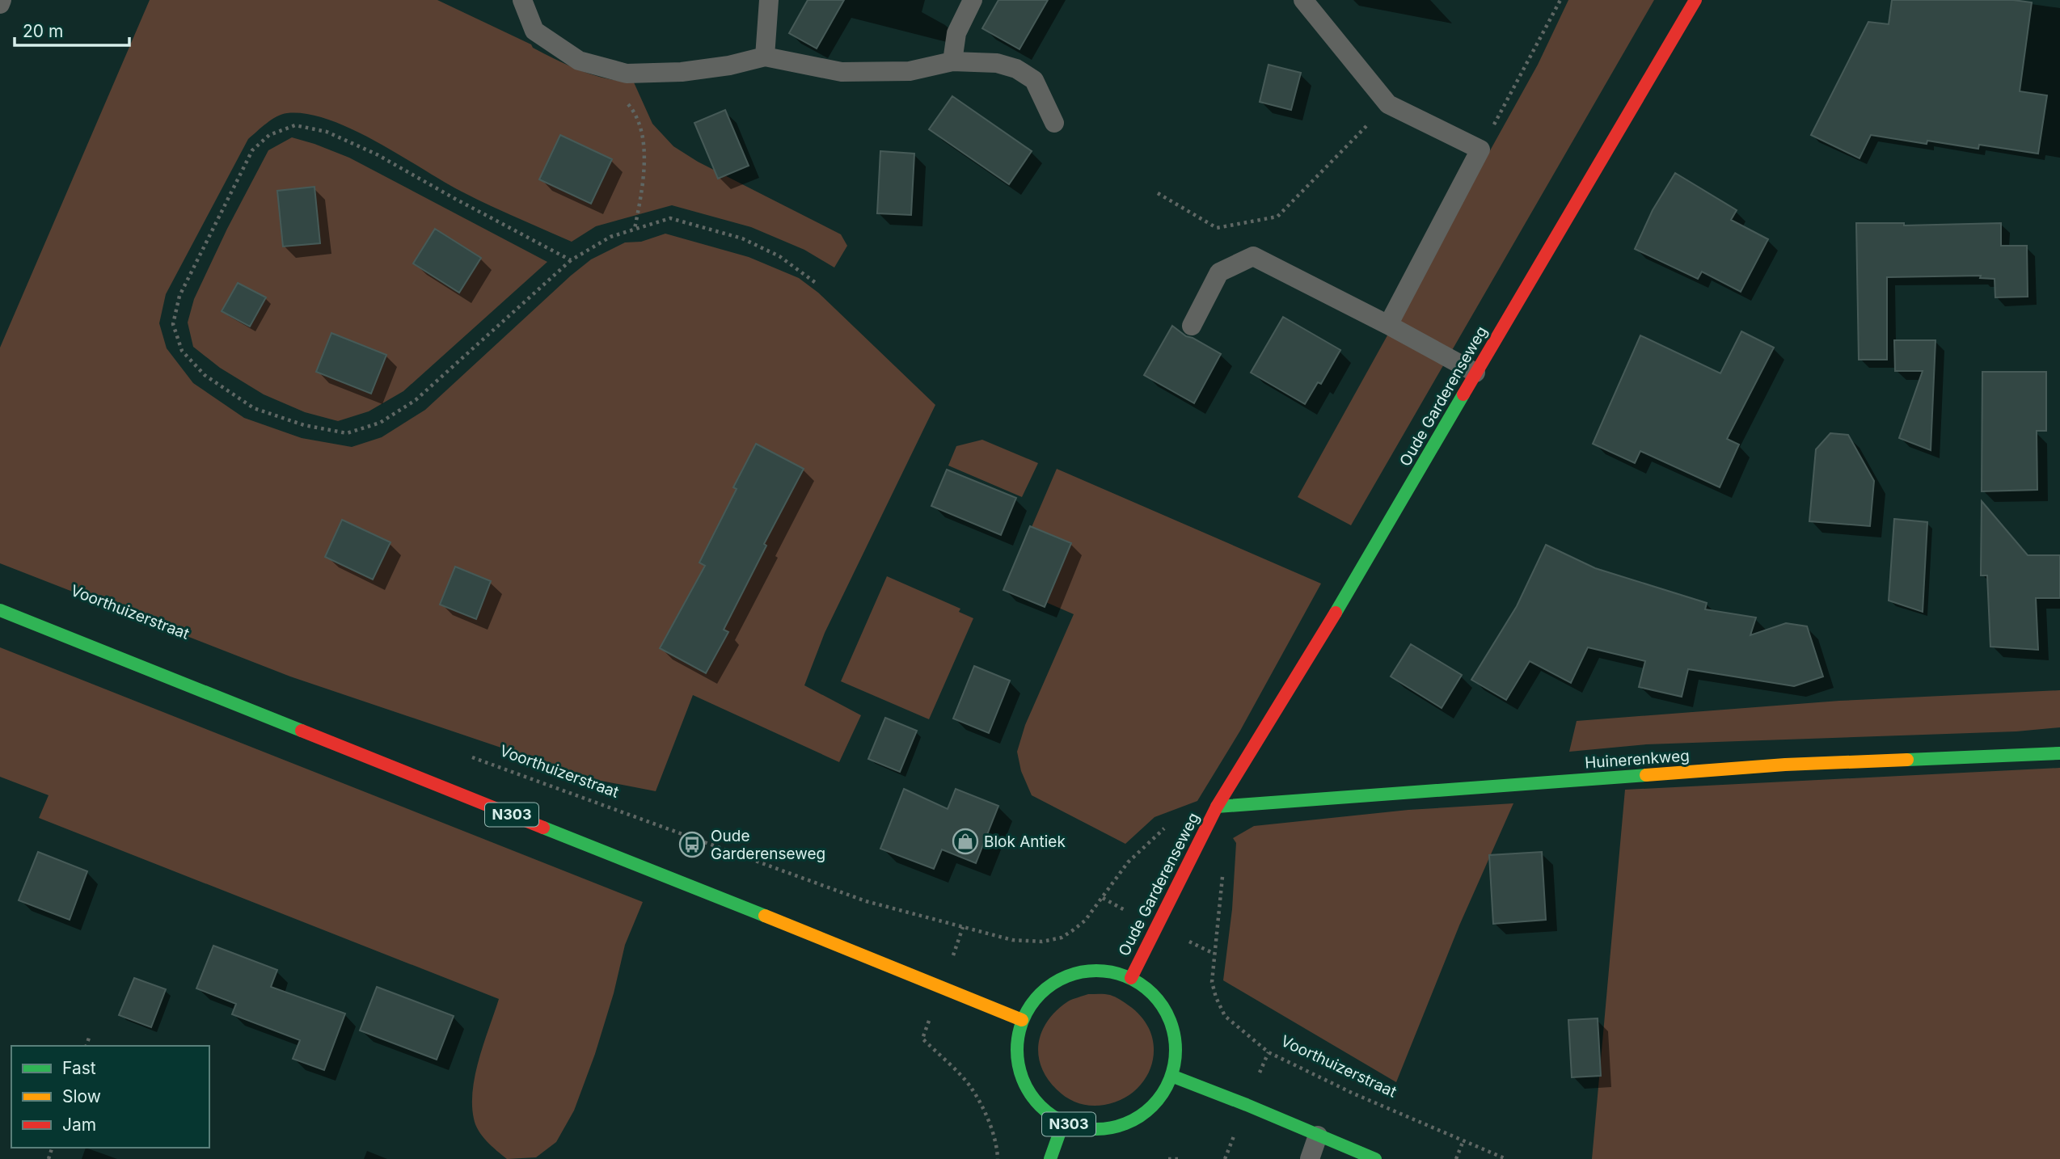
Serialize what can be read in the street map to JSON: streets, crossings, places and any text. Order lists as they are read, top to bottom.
{
  "streets": {
    "street": ["Oude Garderenseweg", "Huinerenkweg", "N303"],
    "path": ["Voorthuizerstraat"]
  },
  "crossings": [
    ["Oude Garderenseweg", "Voorthuizerstraat"],
    ["Oude Garderenseweg", "Huinerenkweg"],
    ["Oude Garderenseweg", "N303"]
  ],
  "places": {
    "shop": ["Blok Antiek"],
    "bus stop": ["Oude Garderenseweg"]
  },
  "legend": ["Fast", "Slow", "Jam"],
  "scale_bar": "20 m"
}
